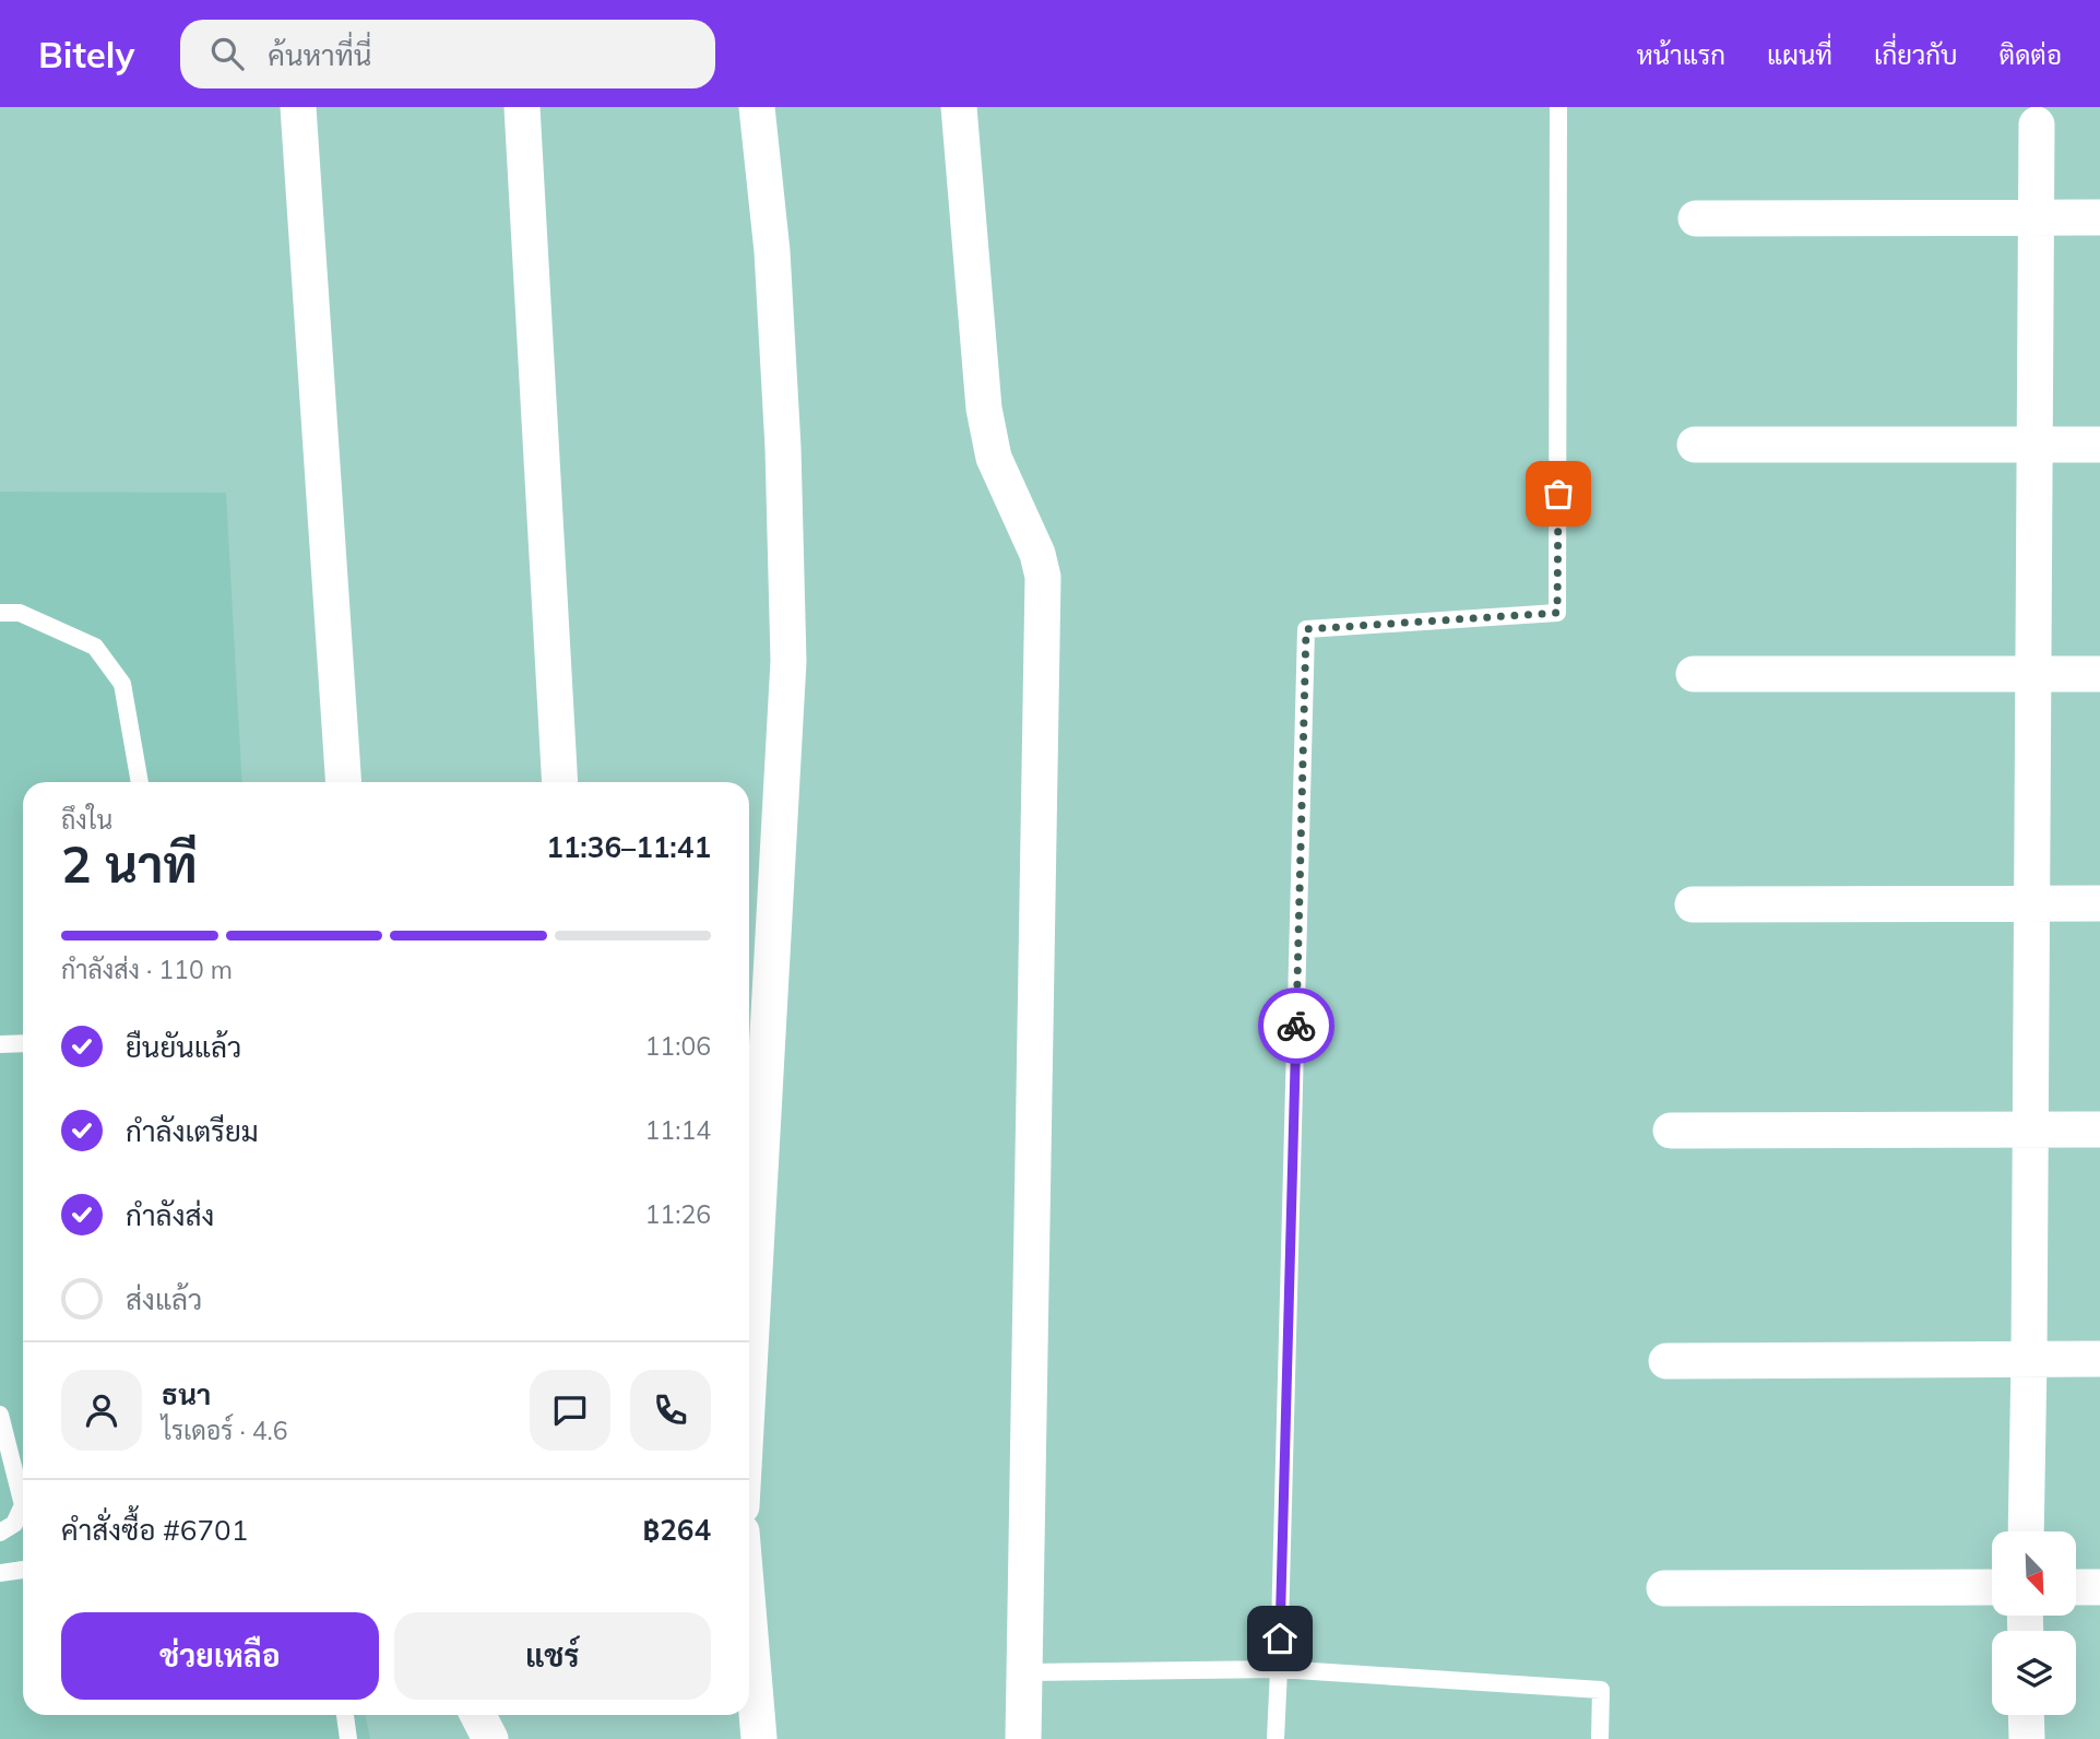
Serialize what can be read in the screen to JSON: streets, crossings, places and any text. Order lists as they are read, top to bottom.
{
  "north": "bottom right",
  "page": {
    "header": "Bitely",
    "search": "ค้นหาที่นี่",
    "nav": [
      "หน้าแรก",
      "แผนที่",
      "เกี่ยวกับ",
      "ติดต่อ"
    ],
    "heading": ["2 นาที", "ถึงใน", "11:36–11:41"],
    "panel": [
      "ธนา",
      "ไรเดอร์ · 4.6",
      "คำสั่งซื้อ #6701",
      "฿264"
    ],
    "bar": "กำลังส่ง · 110 m",
    "list": [
      ["ยืนยันแล้ว", "11:06"],
      ["กำลังเตรียม", "11:14"],
      ["กำลังส่ง", "11:26"],
      "ส่งแล้ว"
    ],
    "buttons": ["ช่วยเหลือ", "แชร์"]
  }
}
